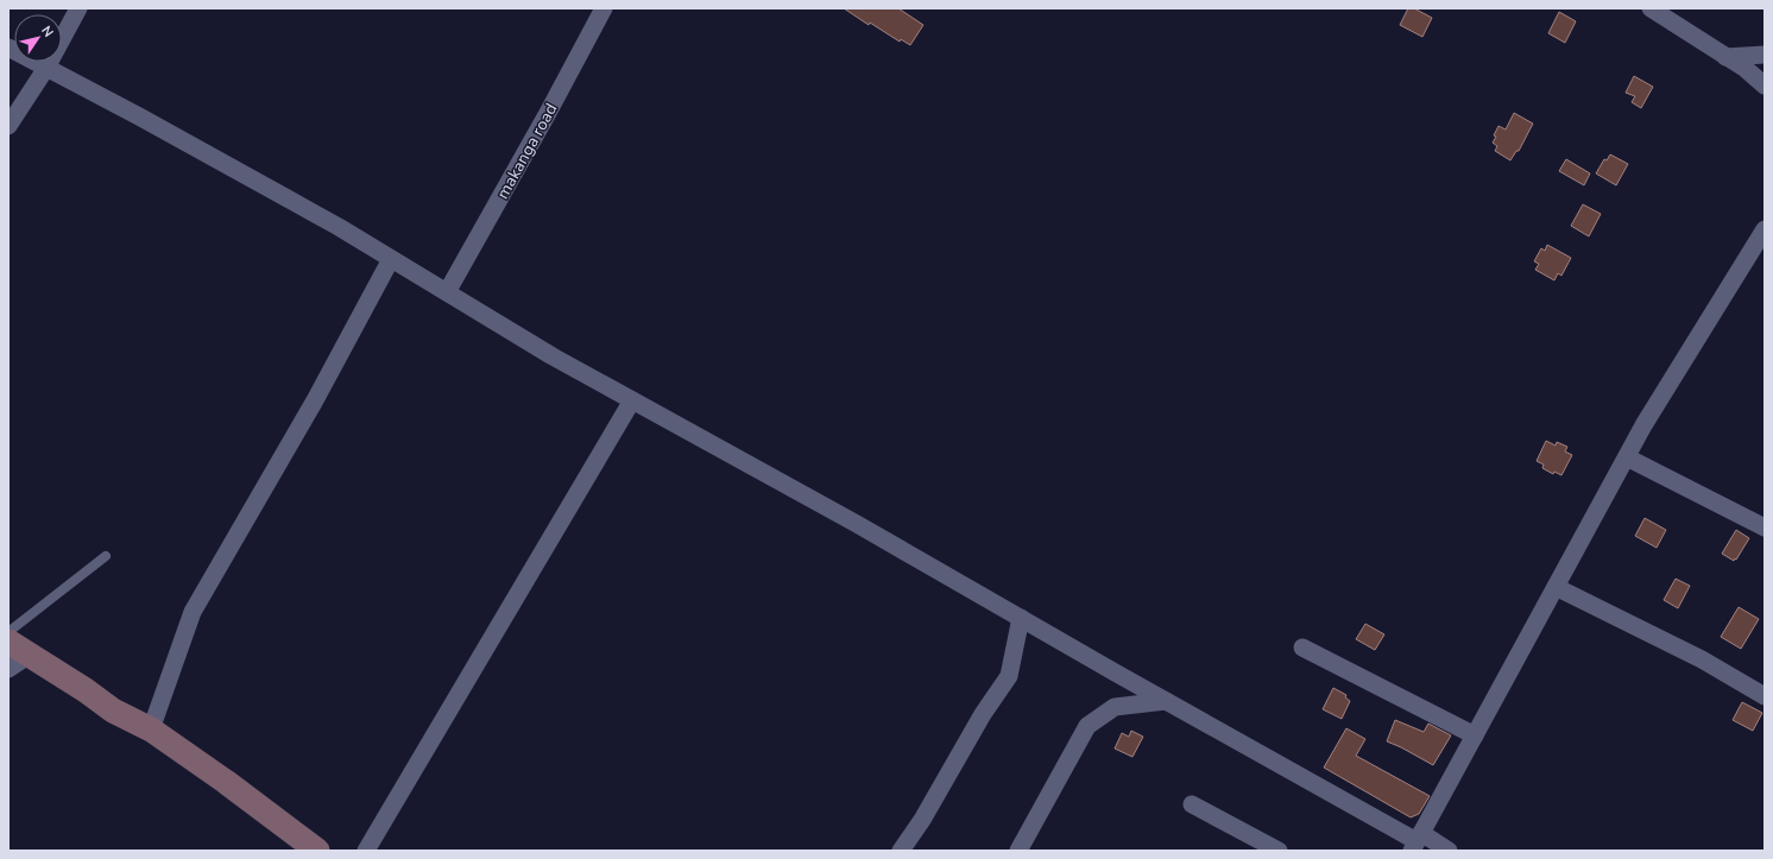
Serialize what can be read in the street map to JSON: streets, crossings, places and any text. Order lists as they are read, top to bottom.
{
  "streets": {
    "street": ["makanga road"]
  },
  "north": "top right"
}
